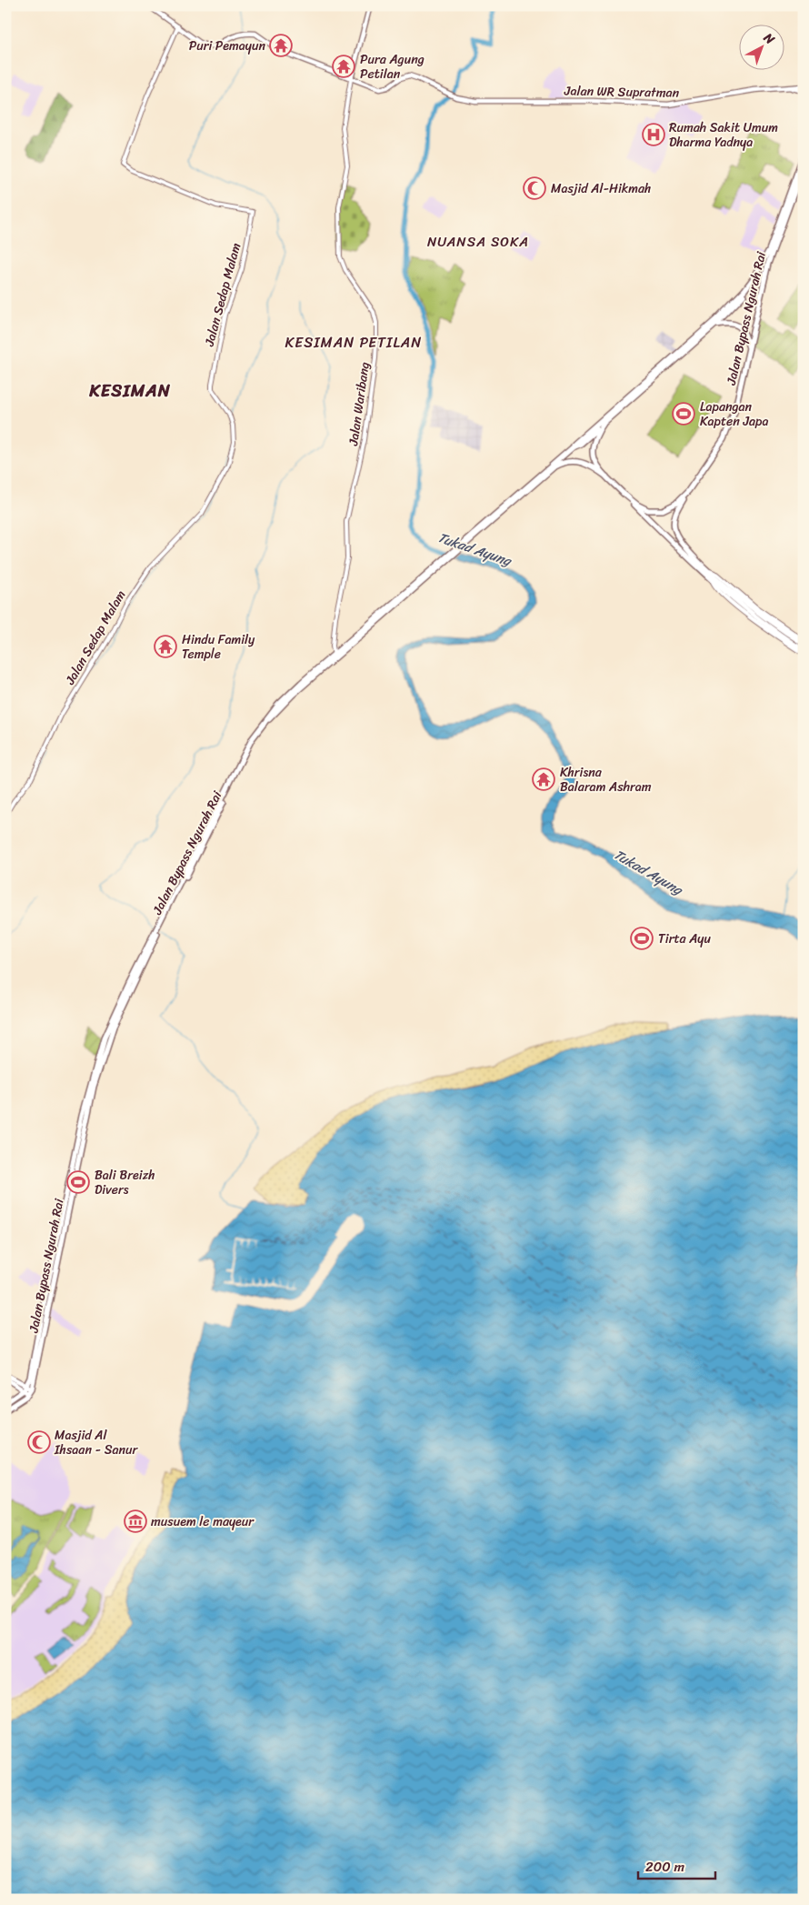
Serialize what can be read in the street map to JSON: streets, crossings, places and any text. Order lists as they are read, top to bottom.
{
  "streets": {
    "highway": ["Jalan Bypass Ngurah Rai"],
    "main road": ["Jalan WR Supratman"],
    "street": ["Jalan Sedap Malam", "Jalan Waribang"]
  },
  "crossings": [
    ["Jalan WR Supratman", "Jalan Sedap Malam"],
    ["Jalan WR Supratman", "Jalan Waribang"],
    ["Jalan Bypass Ngurah Rai", "Jalan Waribang"]
  ],
  "districts": ["NUANSA SOKA", "KESIMAN PETILAN", "KESIMAN"],
  "water": ["Tukad Ayung"],
  "places": {
    "temple": [
      "Puri Pemayun",
      "Pura Agung Petilan",
      "Hindu Family Temple",
      "Khrisna Balaram Ashram"
    ],
    "hospital": ["Rumah Sakit Umum Dharma Yadnya"],
    "mosque": ["Masjid Al-Hikmah", "Masjid Al Ihsaan - Sanur"],
    "sports": ["Lapangan Kapten Japa", "Tirta Ayu", "Bali Breizh Divers"],
    "museum": ["musuem le mayeur"]
  },
  "scale_bar": "200 m",
  "north": "top right"
}
